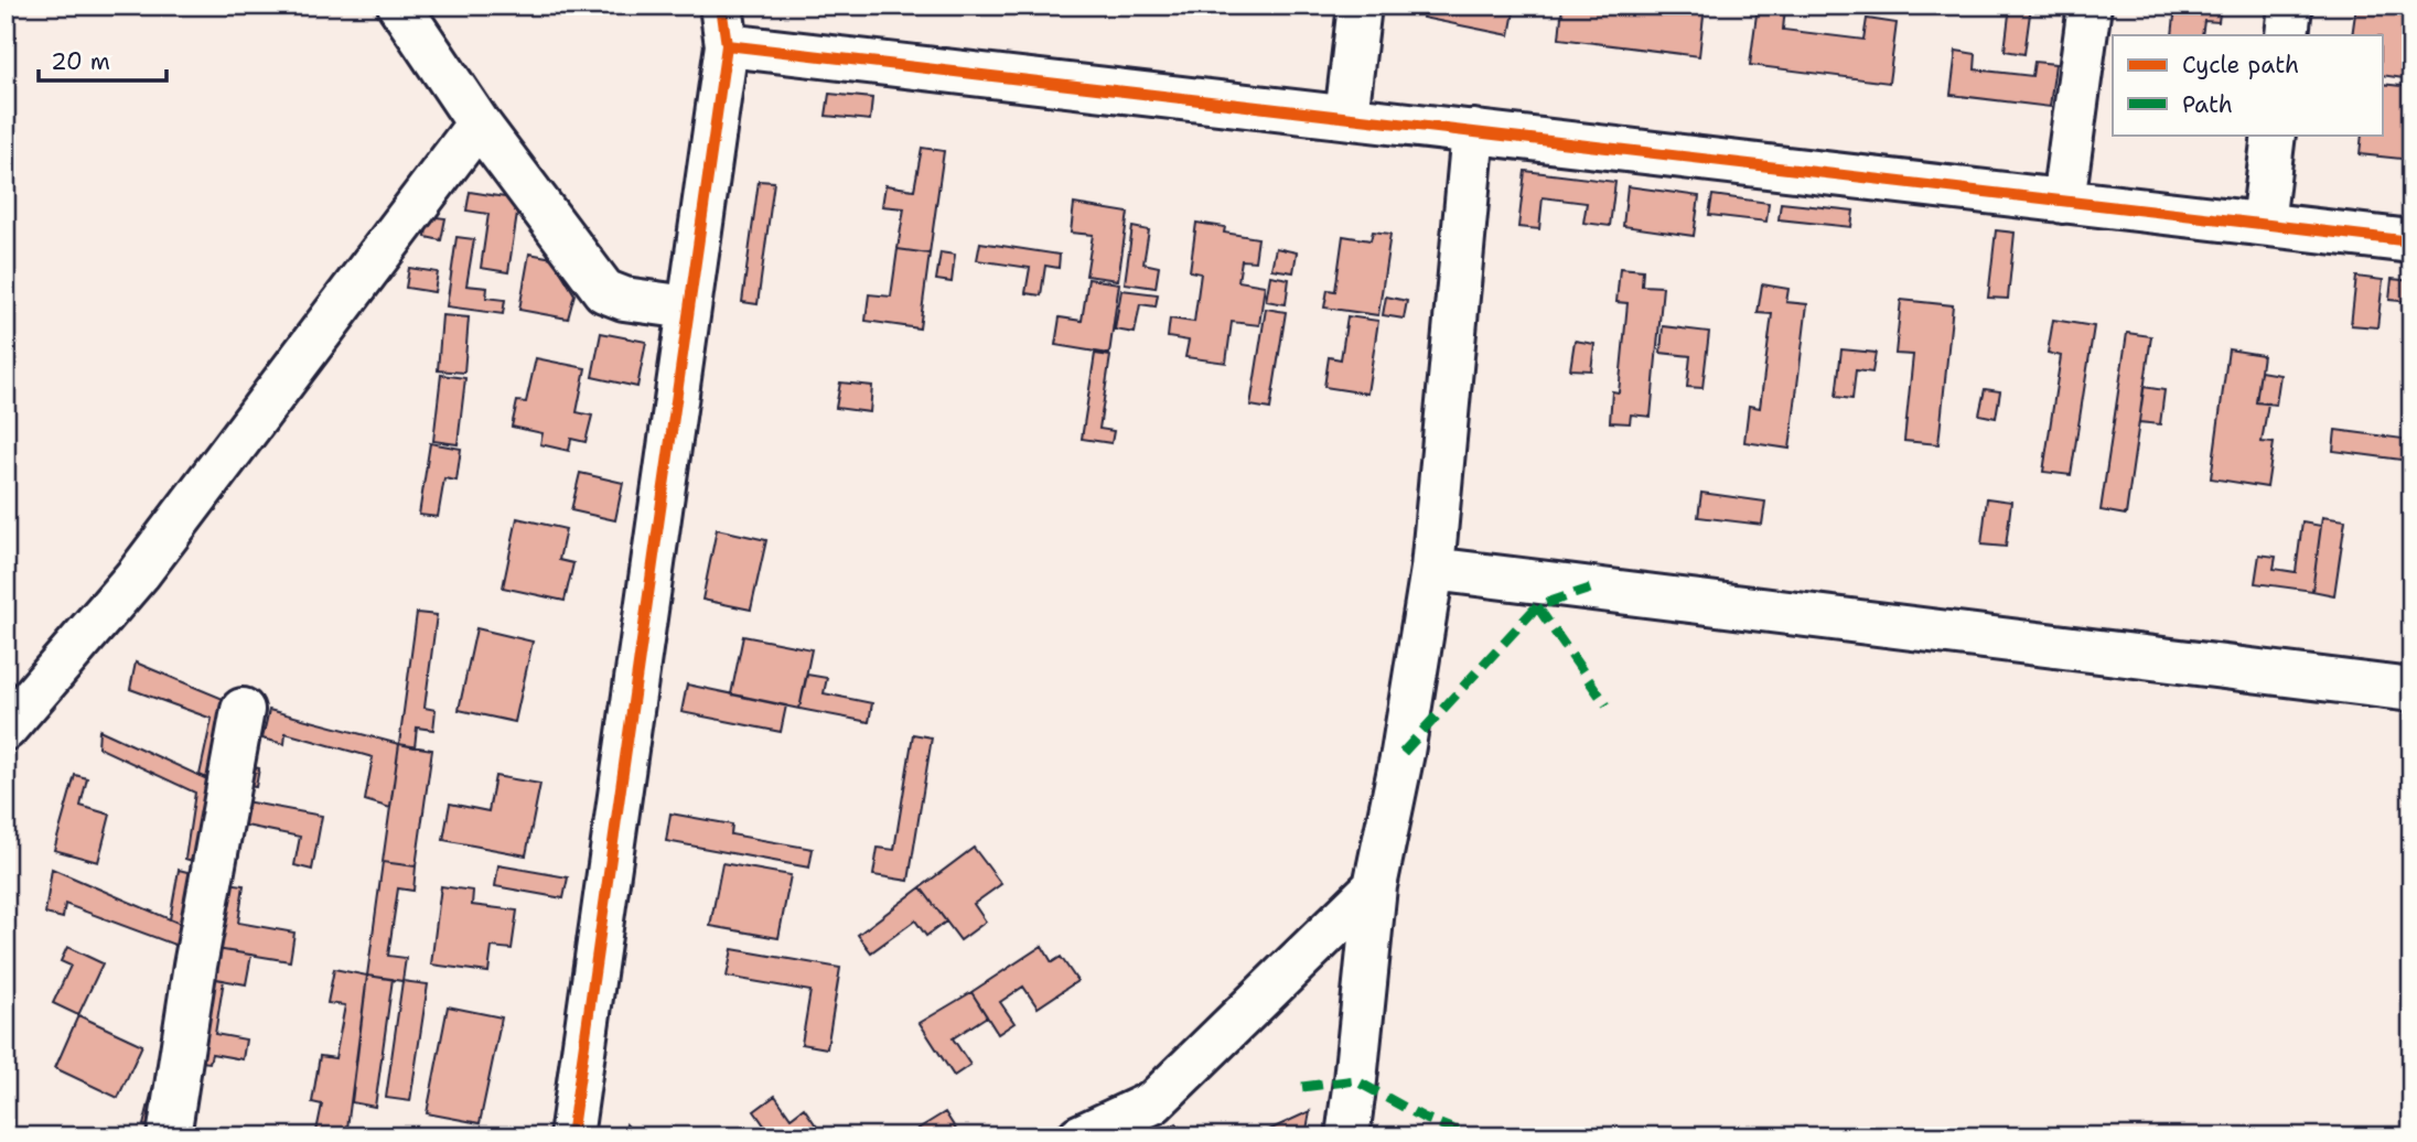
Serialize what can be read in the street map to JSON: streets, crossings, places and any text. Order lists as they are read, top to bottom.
{
  "legend": ["Cycle path", "Path"],
  "scale_bar": "20 m"
}
